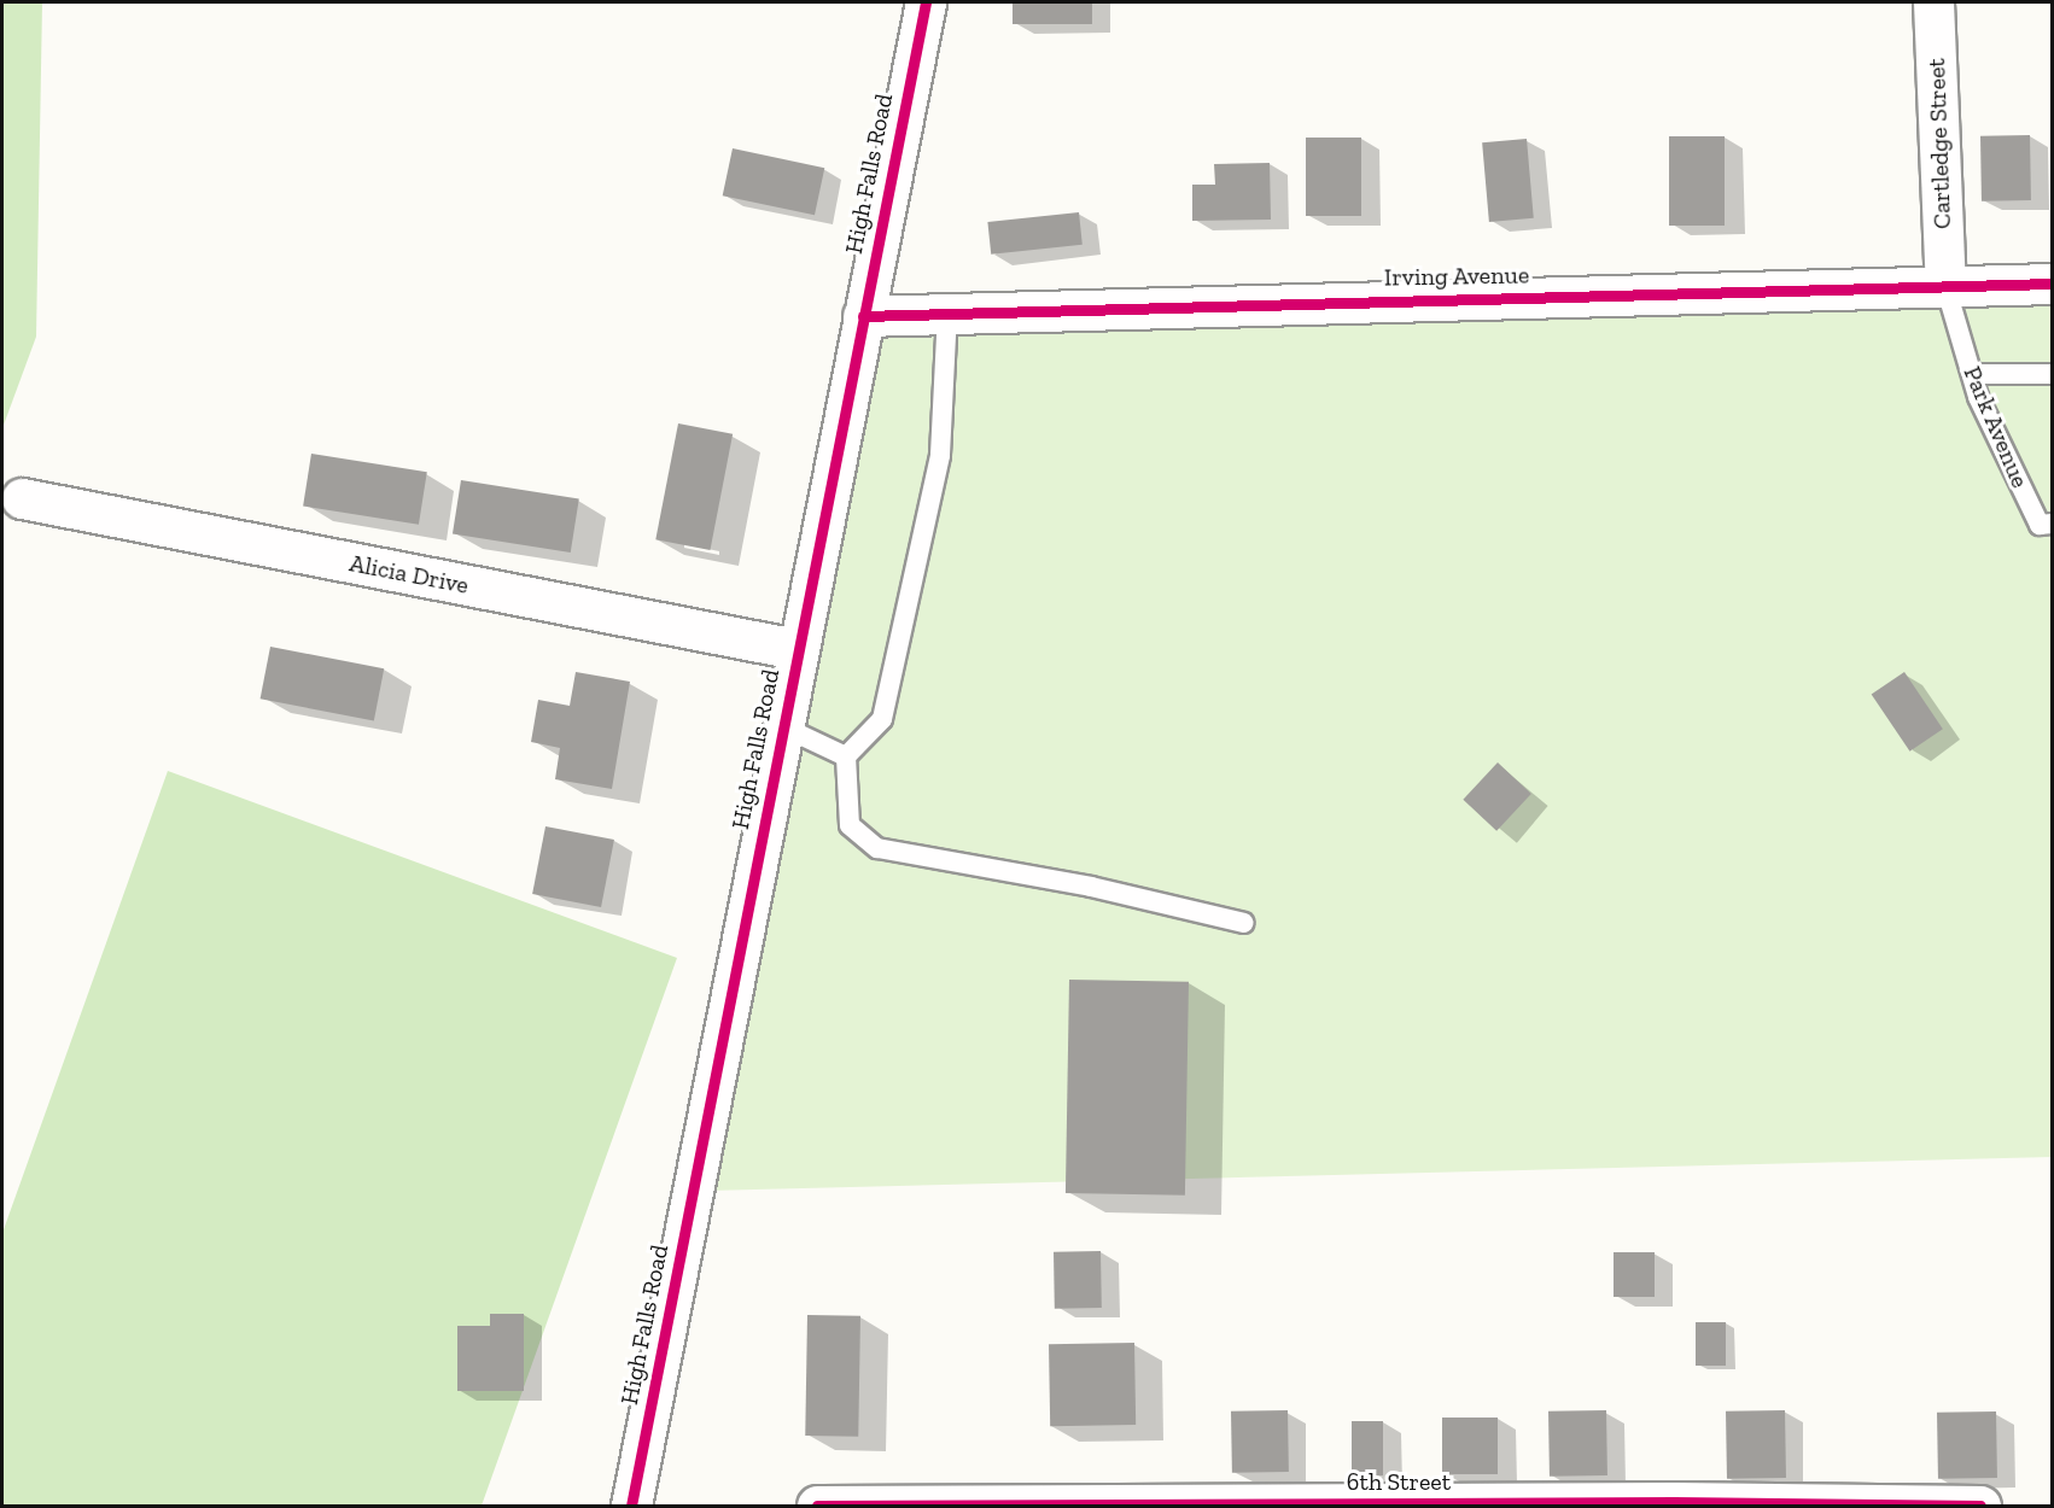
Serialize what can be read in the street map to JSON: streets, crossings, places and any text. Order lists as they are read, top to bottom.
{
  "streets": {
    "street": [
      "Cartledge Street",
      "High Falls Road",
      "Irving Avenue",
      "Alicia Drive",
      "6th Street"
    ],
    "lane": ["Park Avenue"]
  },
  "crossings": [
    ["Cartledge Street", "Irving Avenue"],
    ["Cartledge Street", "Park Avenue"],
    ["High Falls Road", "Irving Avenue"],
    ["High Falls Road", "Alicia Drive"],
    ["Irving Avenue", "Park Avenue"]
  ]
}
